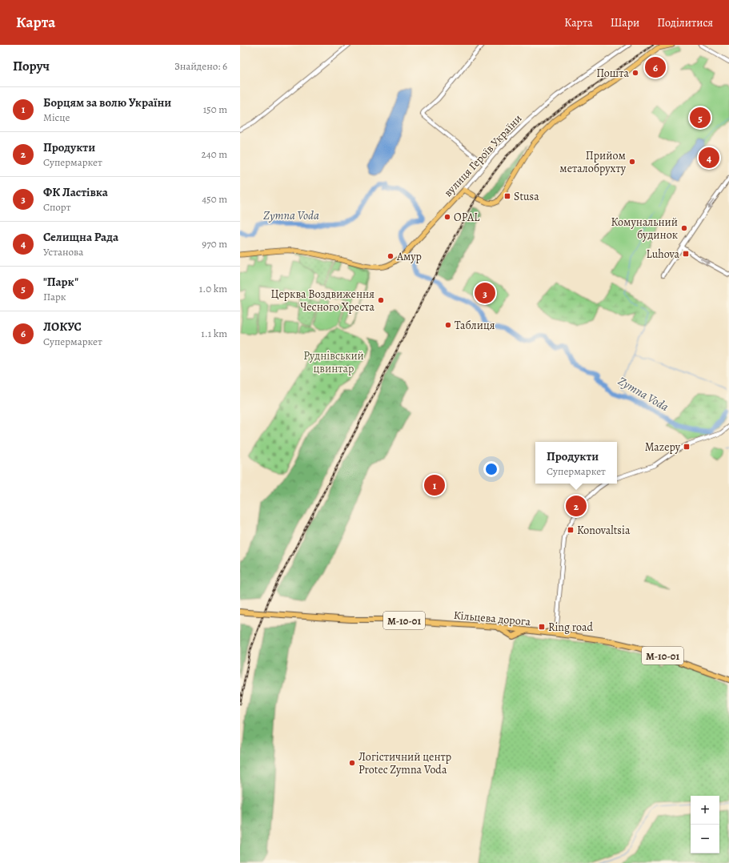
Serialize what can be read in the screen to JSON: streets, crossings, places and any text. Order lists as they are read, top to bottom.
{
  "streets": {
    "highway": ["Кільцева дорога", "М-10-01"],
    "main road": ["вулиця Героїв України"]
  },
  "water": ["Zymna Voda"],
  "parks": ["Руднівський цвинтар"],
  "places": {
    "other": [
      "Пошта",
      "Прийом металобрухту",
      "OPAL",
      "Комунальний будинок",
      "Амур",
      "Церква Воздвиження Чесного Хреста",
      "Таблиця",
      "Логістичний центр Protec Zymna Voda"
    ],
    "transit": [
      "Stusa",
      "Luhova",
      "Mazepy",
      "Konovaltsia",
      "Ring road"
    ]
  },
  "page": {
    "header": "Карта",
    "nav": ["Карта", "Шари", "Поділитися"],
    "heading": ["Поруч", "Знайдено: 6"],
    "pins": [
      "6",
      "5",
      "4",
      "3",
      "1",
      "2"
    ],
    "list": [
      {
        "mark": "1",
        "name": "Борцям за волю України",
        "note": "Місце",
        "value": "150 m"
      },
      {
        "mark": "2",
        "name": "Продукти",
        "note": "Супермаркет",
        "value": "240 m"
      },
      {
        "mark": "3",
        "name": "ФК Ластівка",
        "note": "Спорт",
        "value": "450 m"
      },
      {
        "mark": "4",
        "name": "Селищна Рада",
        "note": "Установа",
        "value": "970 m"
      },
      {
        "mark": "5",
        "name": "\"Парк\"",
        "note": "Парк",
        "value": "1.0 km"
      },
      {
        "mark": "6",
        "name": "ЛОКУС",
        "note": "Супермаркет",
        "value": "1.1 km"
      }
    ],
    "popup": ["Продукти", "Супермаркет"],
    "map_buttons": ["+", "−"]
  }
}
